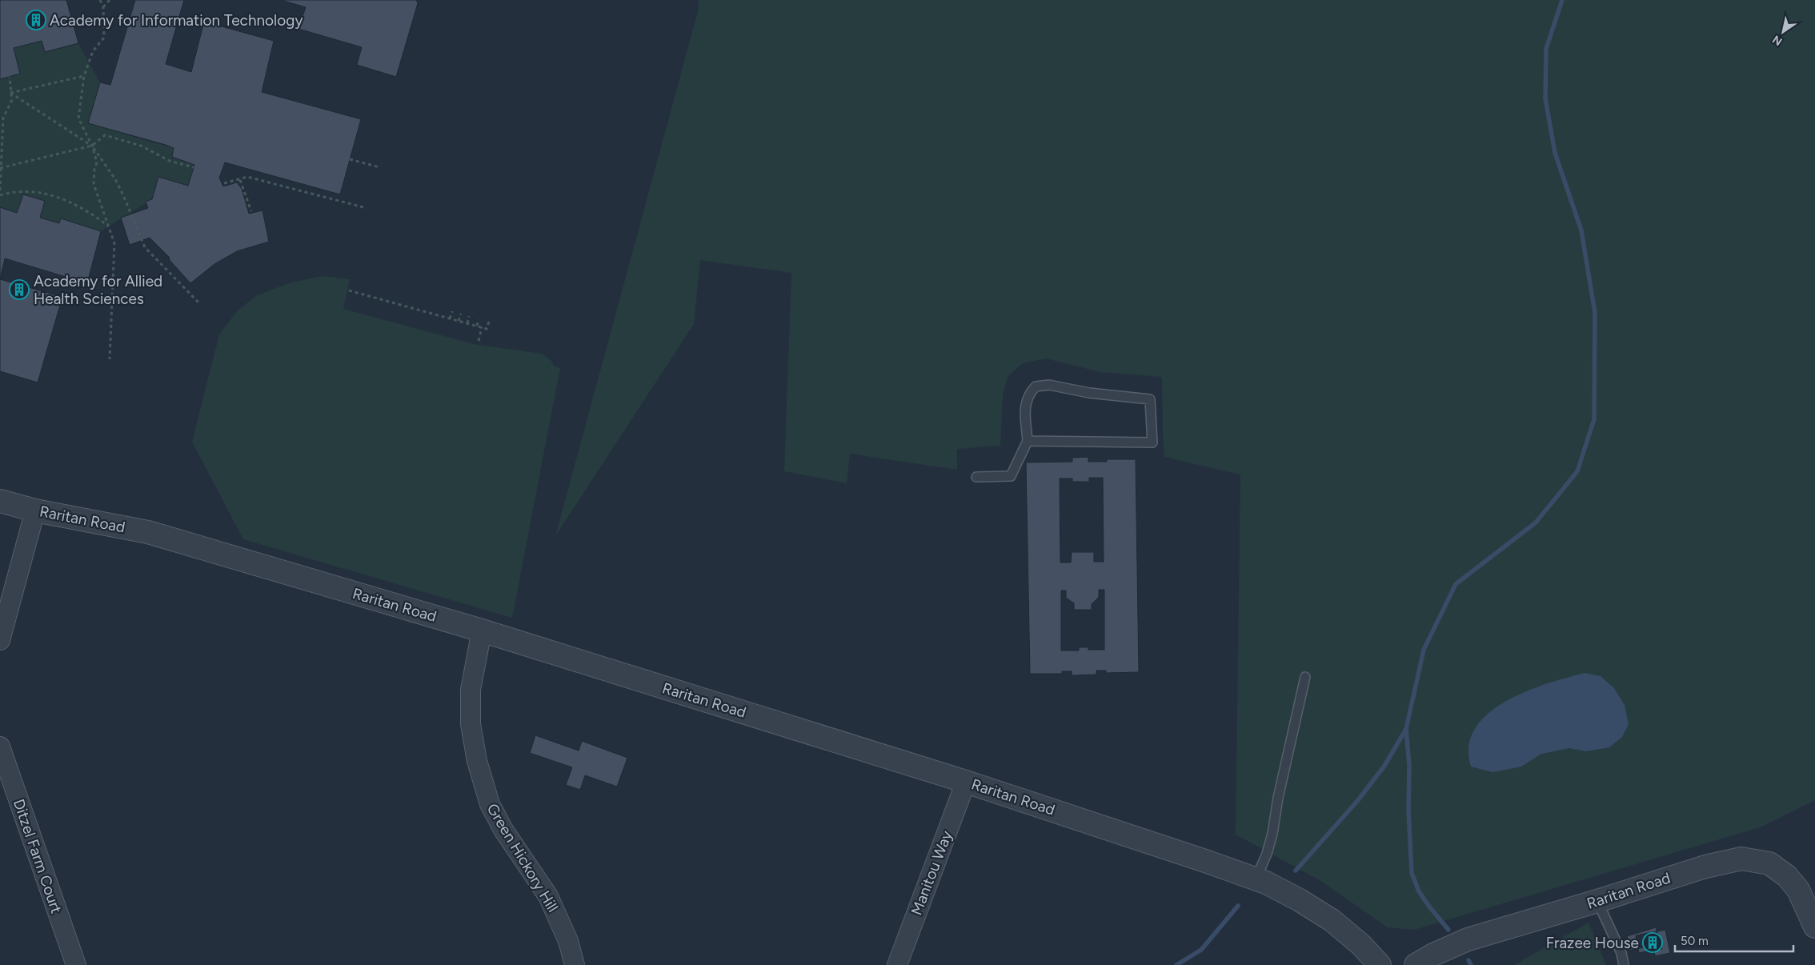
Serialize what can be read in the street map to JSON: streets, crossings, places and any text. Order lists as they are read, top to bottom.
{
  "streets": {
    "street": [
      "Raritan Road",
      "Ditzel Farm Court",
      "Green Hickory Hill",
      "Manitou Way"
    ]
  },
  "crossings": [
    ["Raritan Road", "Green Hickory Hill"],
    ["Raritan Road", "Manitou Way"]
  ],
  "places": {
    "building": ["Academy for Information Technology", "Academy for Allied Health Sciences", "Frazee House"]
  },
  "scale_bar": "50 m",
  "north": "bottom left"
}
